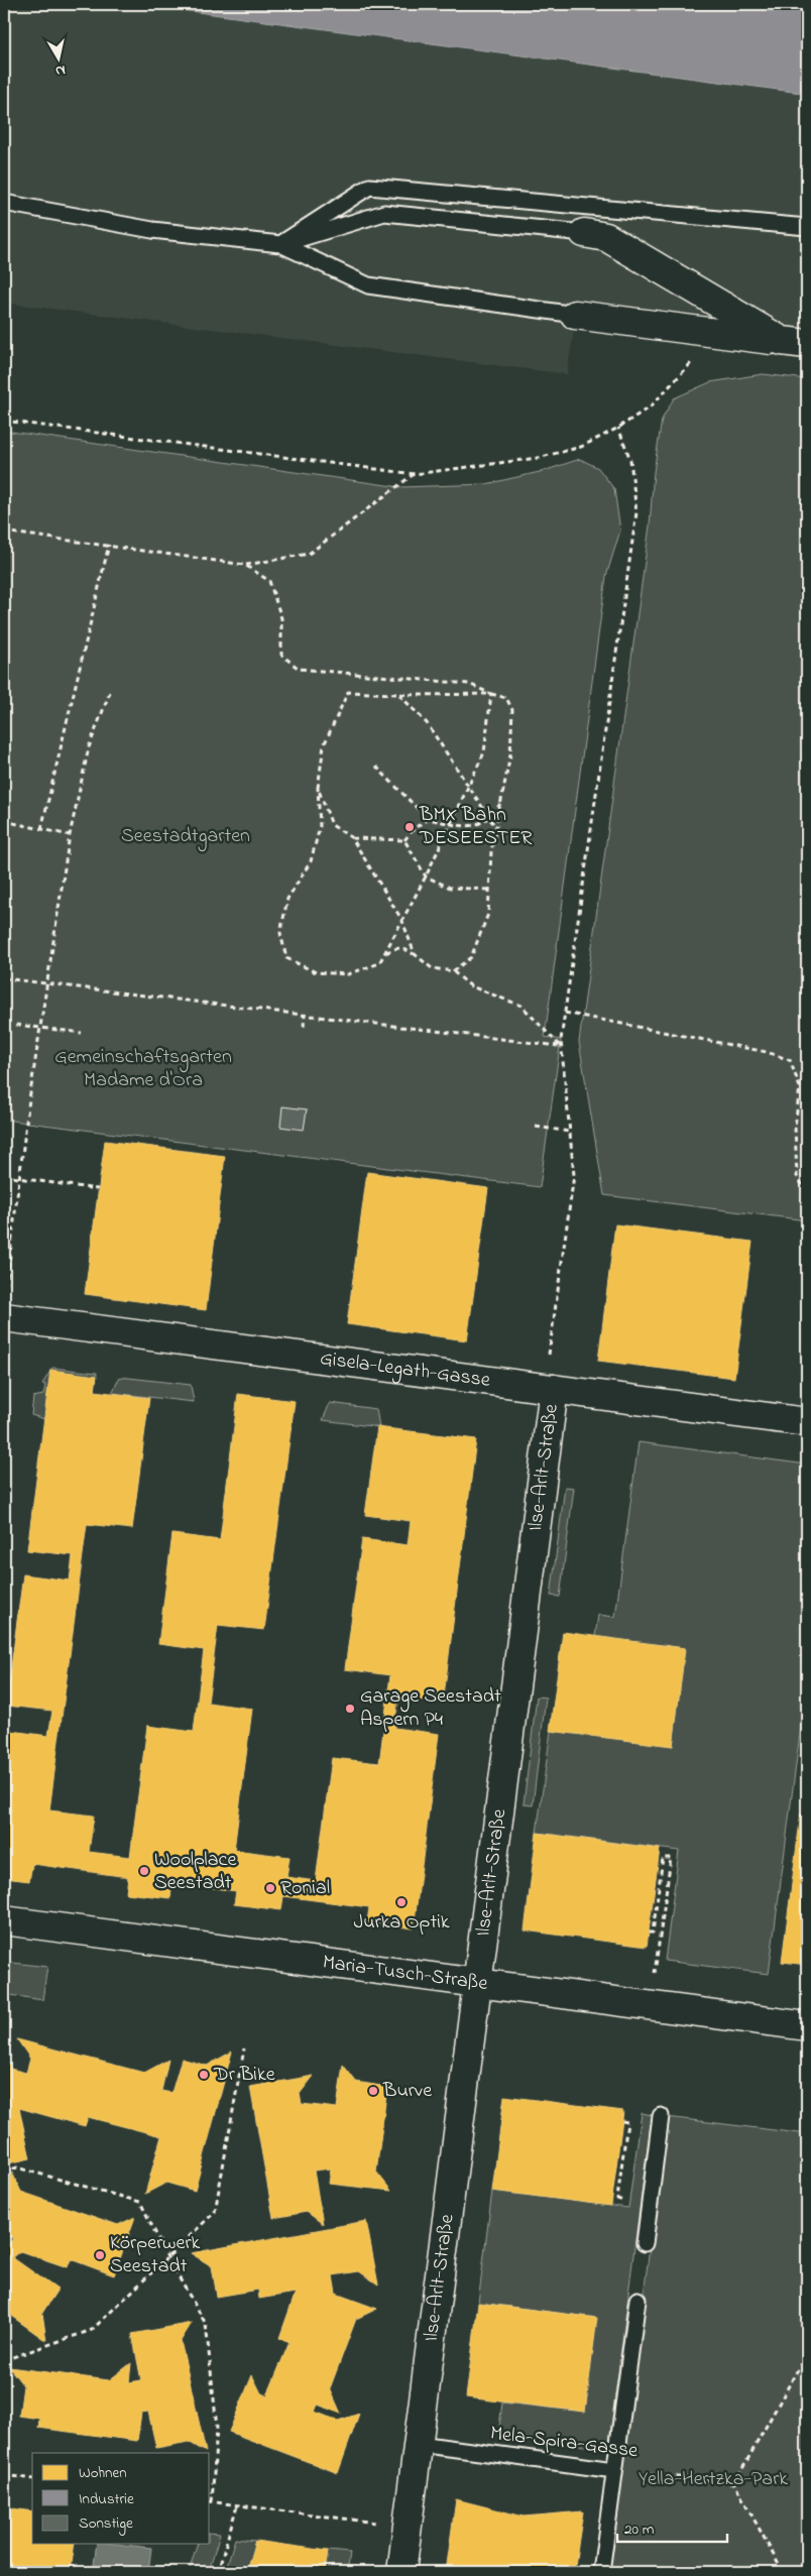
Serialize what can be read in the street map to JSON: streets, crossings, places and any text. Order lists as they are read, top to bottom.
{
  "streets": {
    "street": ["Gisela-Legath-Gasse", "Ilse-Arlt-Straße", "Maria-Tusch-Straße"],
    "lane": ["Mela-Spira-Gasse"]
  },
  "crossings": [
    ["Gisela-Legath-Gasse", "Ilse-Arlt-Straße"],
    ["Ilse-Arlt-Straße", "Maria-Tusch-Straße"],
    ["Ilse-Arlt-Straße", "Mela-Spira-Gasse"]
  ],
  "parks": ["Seestadtgarten", "Gemeinschaftsgarten Madame d'Ora", "Yella-Hertzka-Park"],
  "places": [
    "BMX Bahn DESEESTER",
    "Garage Seestadt Aspern P4",
    "Woolplace Seestadt",
    "Ronial",
    "Jurka Optik",
    "Dr Bike",
    "Burve",
    "Körperwerk Seestadt"
  ],
  "legend": ["Wohnen", "Industrie", "Sonstige"],
  "scale_bar": "20 m",
  "north": "bottom"
}
